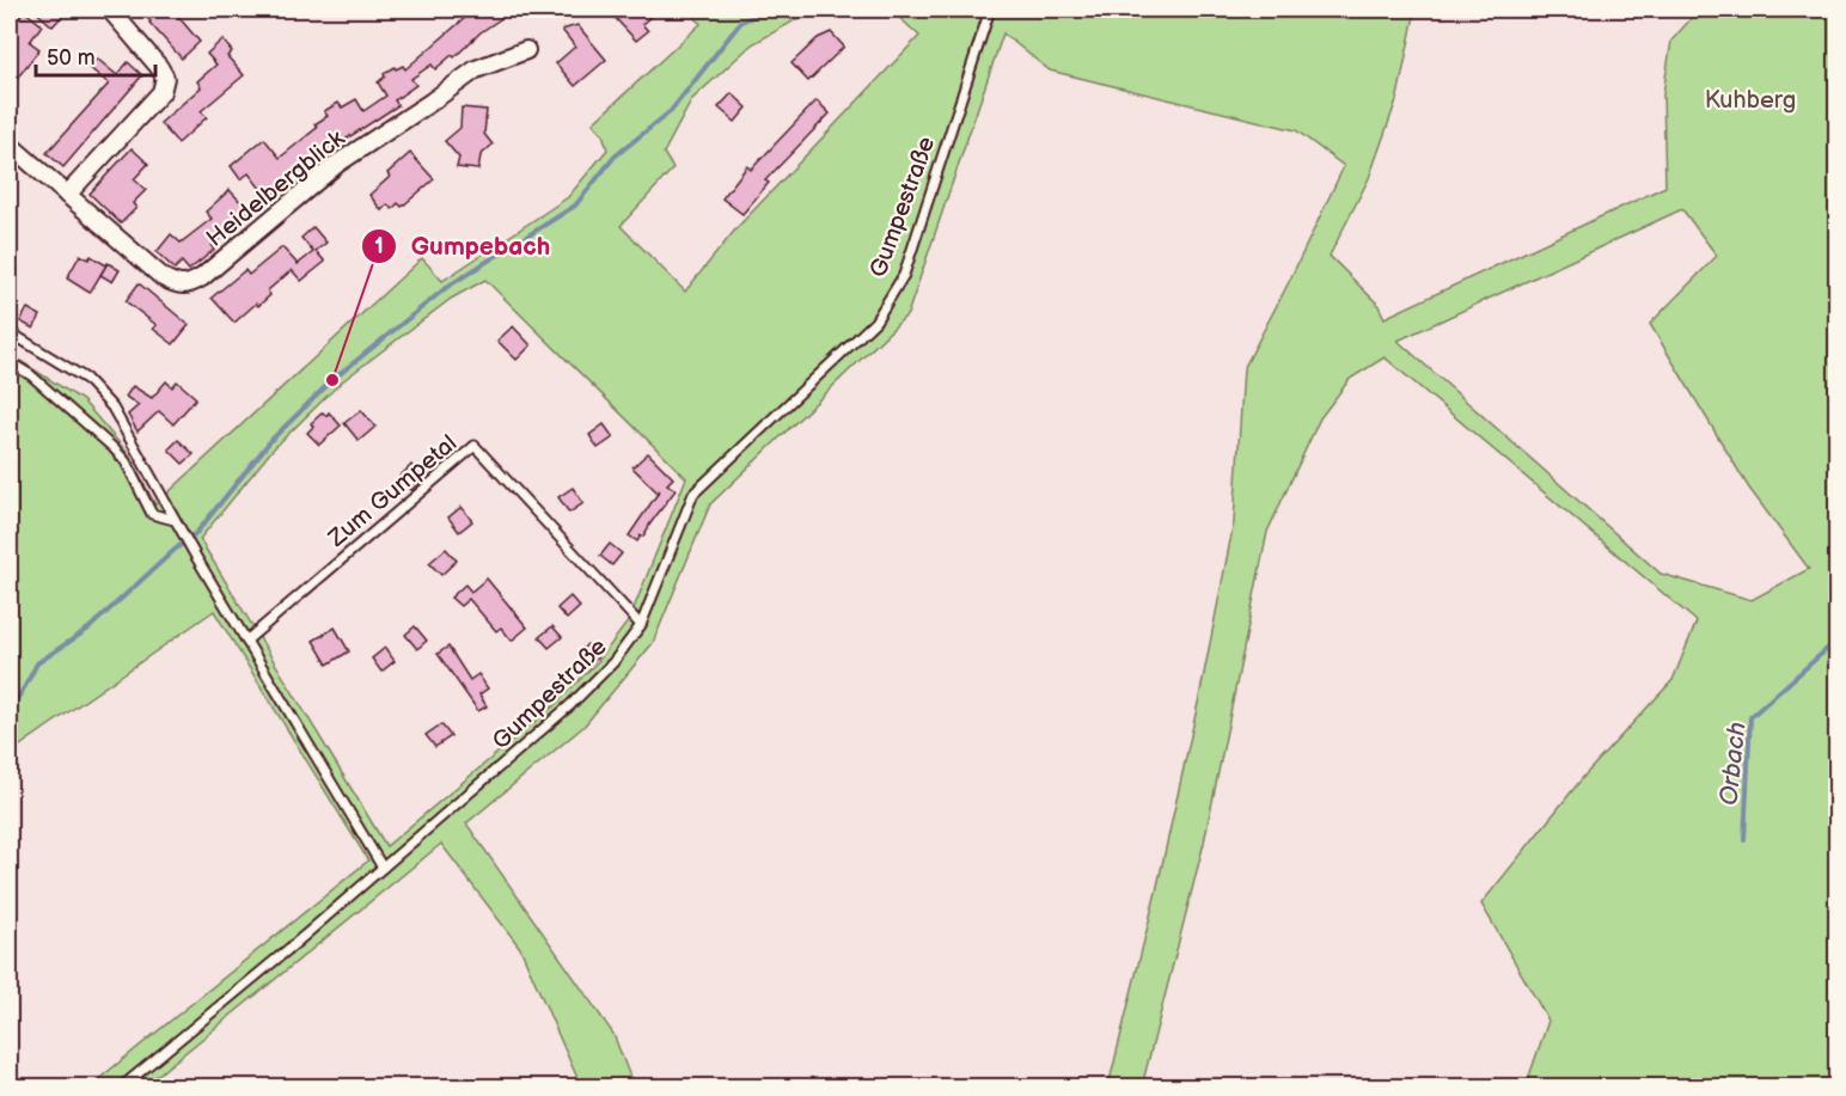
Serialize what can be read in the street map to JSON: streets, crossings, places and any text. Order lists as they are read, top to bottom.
{
  "streets": {
    "street": ["Heidelbergblick"],
    "lane": ["Gumpestraße", "Zum Gumpetal"]
  },
  "crossings": [
    ["Gumpestraße", "Zum Gumpetal"]
  ],
  "water": ["Orbach"],
  "parks": ["Kuhberg"],
  "places": ["Gumpebach"],
  "scale_bar": "50 m"
}
